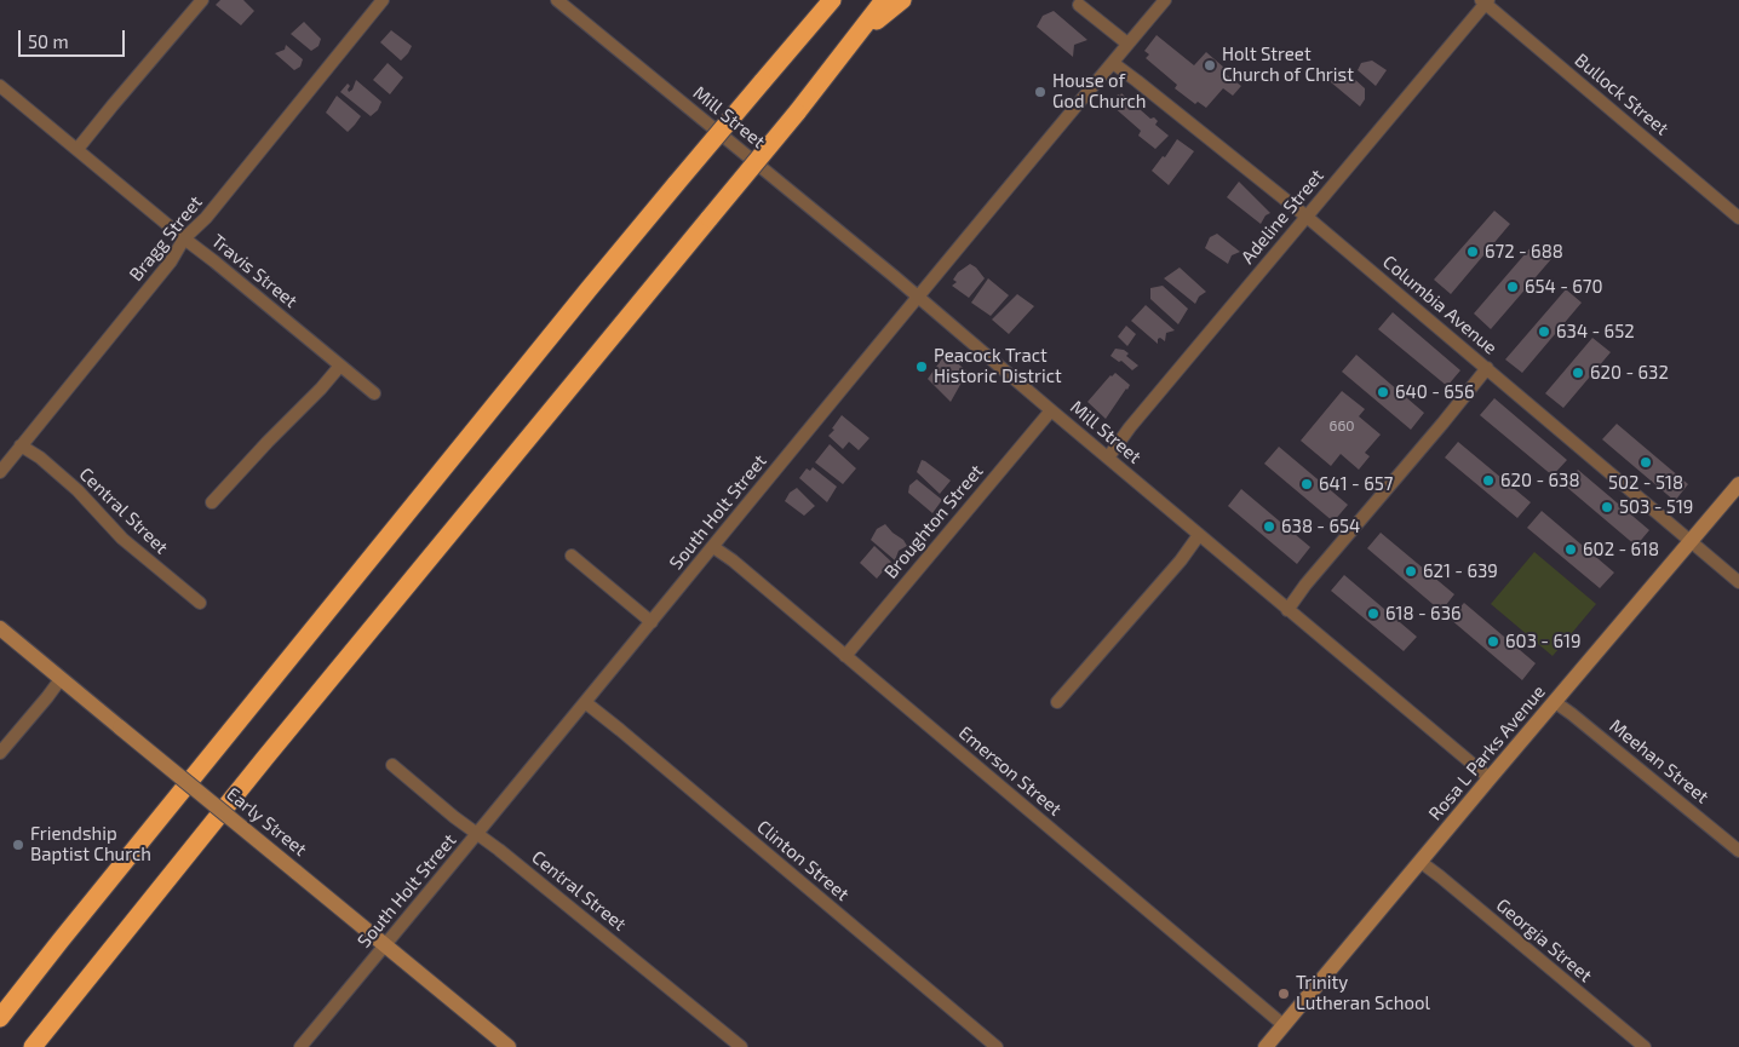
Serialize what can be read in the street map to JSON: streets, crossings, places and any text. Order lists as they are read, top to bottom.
{
  "streets": {
    "street": [
      "Bullock Street",
      "Mill Street",
      "Adeline Street",
      "Bragg Street",
      "Travis Street",
      "Columbia Avenue",
      "Central Street",
      "South Holt Street",
      "Broughton Street",
      "Rosa L Parks Avenue",
      "Meehan Street",
      "Emerson Street",
      "Early Street",
      "Clinton Street",
      "Georgia Street"
    ]
  },
  "crossings": [
    ["Bullock Street", "Adeline Street"],
    ["Mill Street", "Adeline Street"],
    ["Mill Street", "South Holt Street"],
    ["Mill Street", "Broughton Street"],
    ["Mill Street", "Rosa L Parks Avenue"],
    ["Adeline Street", "Columbia Avenue"],
    ["Bragg Street", "Travis Street"],
    ["Bragg Street", "Central Street"],
    ["Columbia Avenue", "South Holt Street"],
    ["Columbia Avenue", "Rosa L Parks Avenue"],
    ["Central Street", "South Holt Street"],
    ["South Holt Street", "Emerson Street"],
    ["South Holt Street", "Early Street"],
    ["South Holt Street", "Clinton Street"],
    ["Broughton Street", "Emerson Street"],
    ["Rosa L Parks Avenue", "Meehan Street"],
    ["Rosa L Parks Avenue", "Emerson Street"],
    ["Rosa L Parks Avenue", "Georgia Street"]
  ],
  "places": [
    "Holt Street Church of Christ",
    "House of God Church",
    "672 - 688",
    "654 - 670",
    "634 - 652",
    "Peacock Tract Historic District",
    "620 - 632",
    "640 - 656",
    "502 - 518",
    "620 - 638",
    "641 - 657",
    "503 - 519",
    "638 - 654",
    "602 - 618",
    "621 - 639",
    "618 - 636",
    "603 - 619",
    "Friendship Baptist Church",
    "Trinity Lutheran School"
  ],
  "house_numbers": ["660"],
  "scale_bar": "50 m"
}
